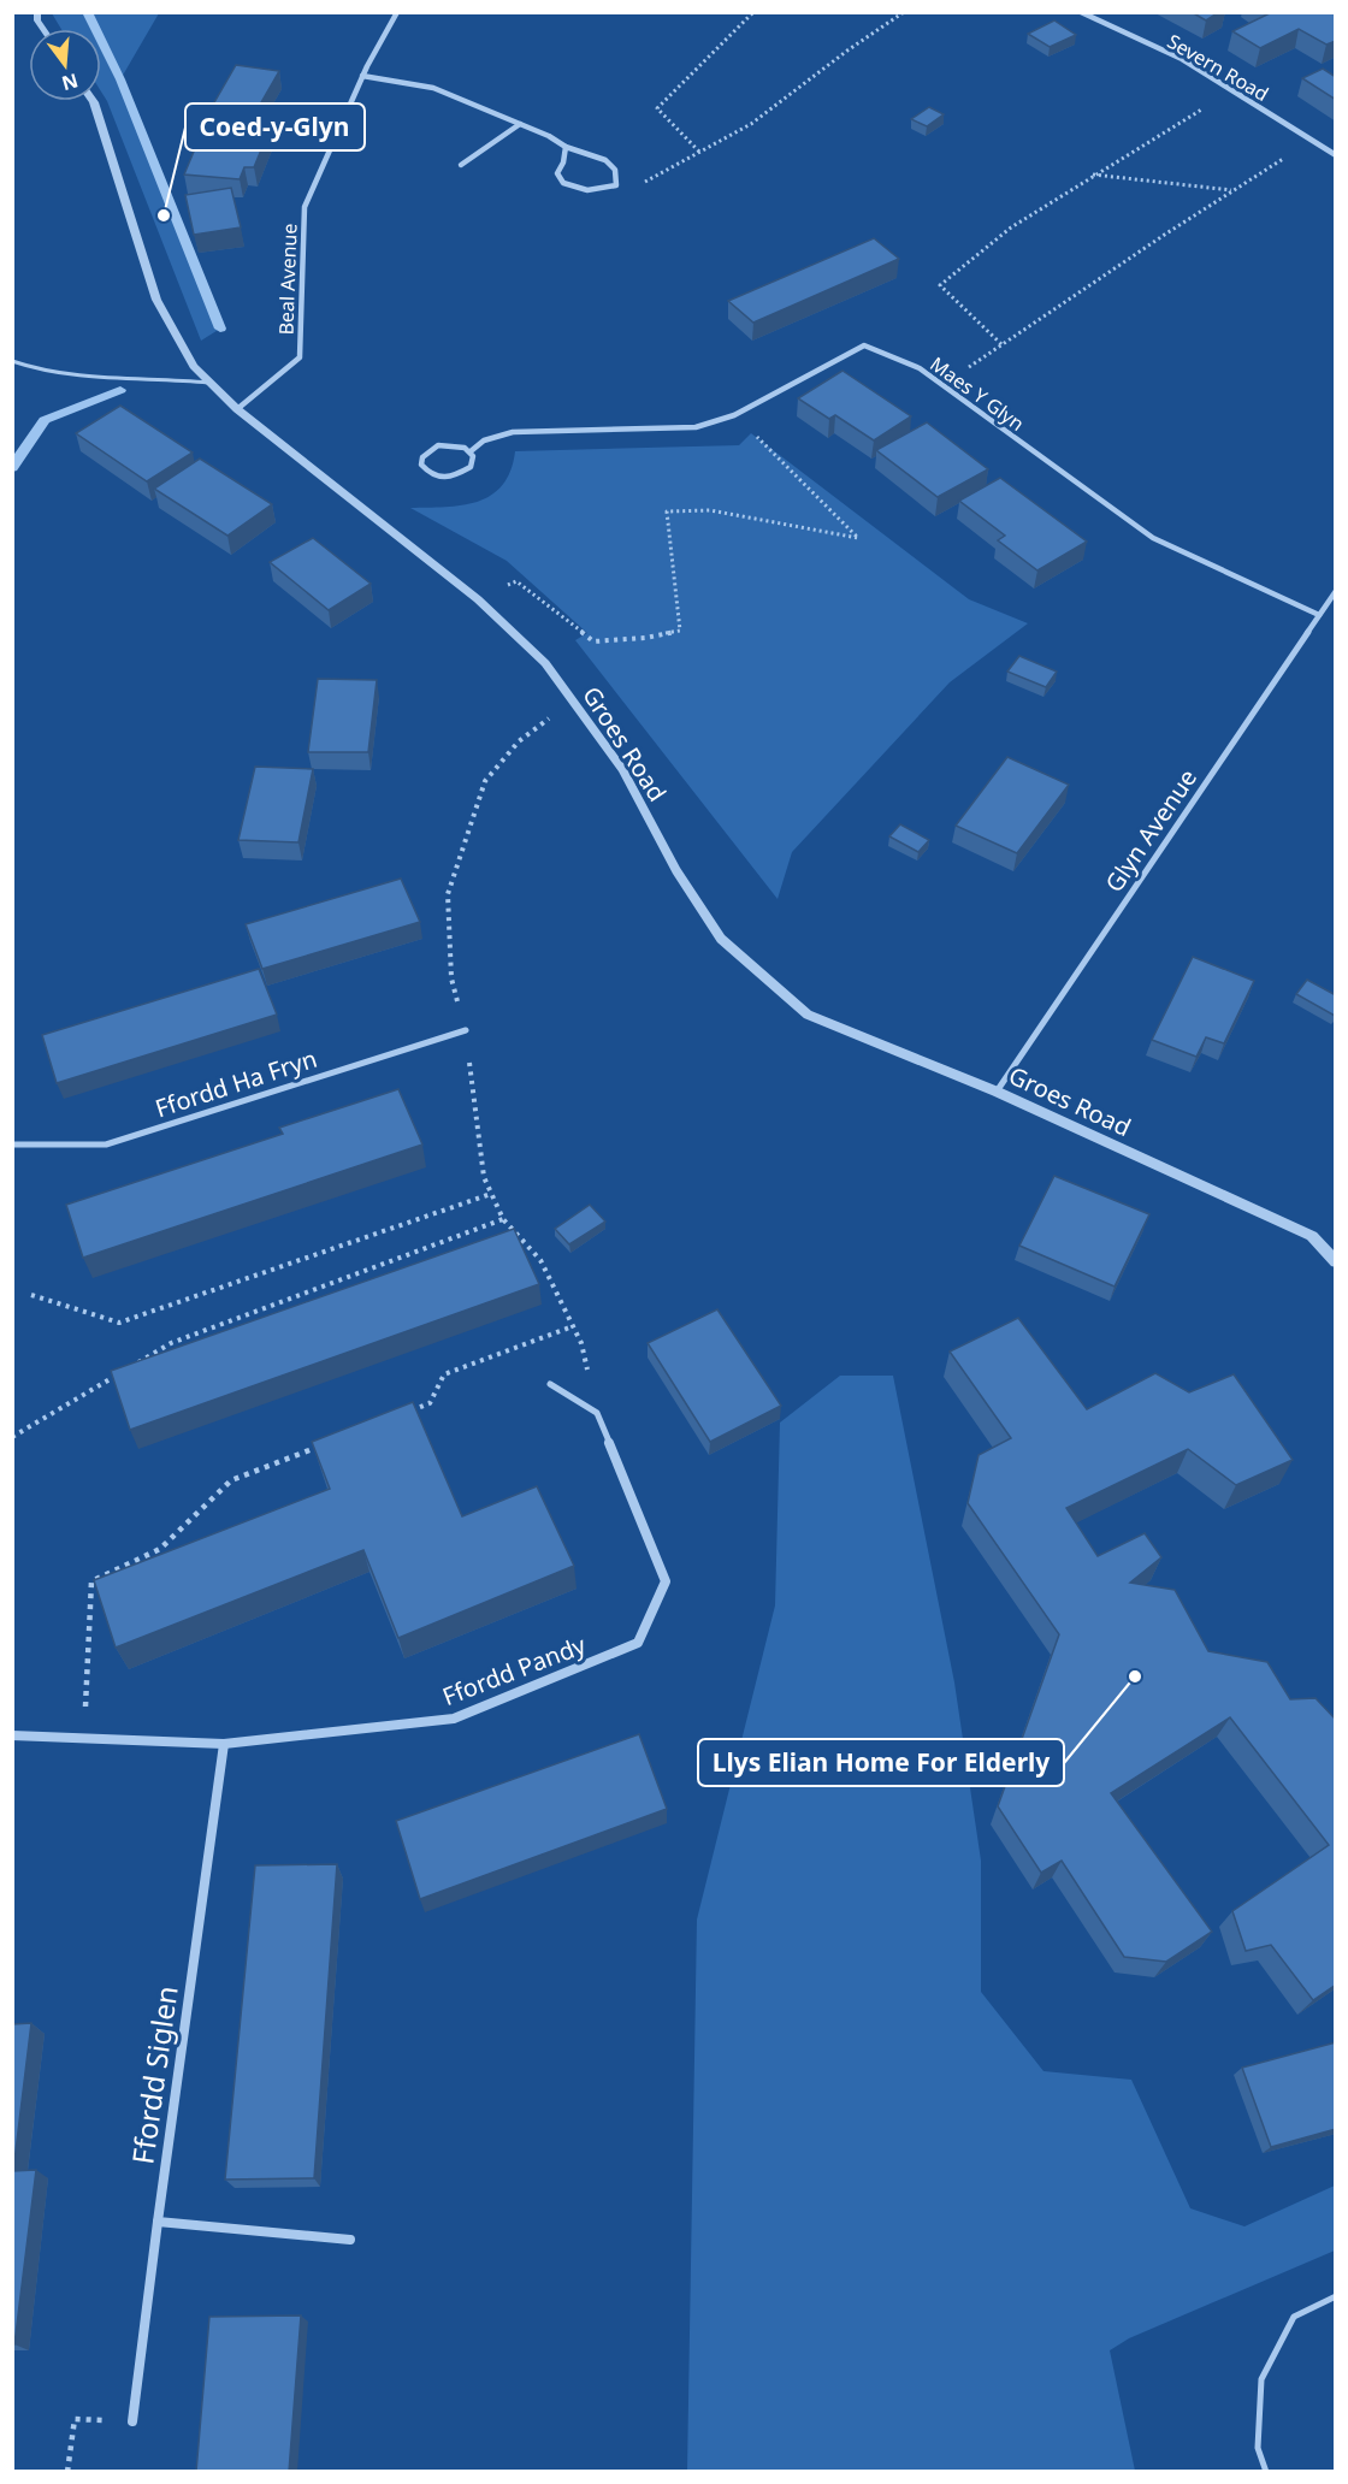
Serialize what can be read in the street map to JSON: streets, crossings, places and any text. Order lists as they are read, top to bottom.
{
  "streets": {
    "street": [
      "Severn Road",
      "Beal Avenue",
      "Maes Y Glyn",
      "Groes Road",
      "Glyn Avenue",
      "Ffordd Ha Fryn",
      "Ffordd Pandy",
      "Ffordd Siglen"
    ]
  },
  "crossings": [
    ["Beal Avenue", "Groes Road"],
    ["Maes Y Glyn", "Glyn Avenue"],
    ["Groes Road", "Glyn Avenue"],
    ["Ffordd Pandy", "Ffordd Siglen"]
  ],
  "places": ["Coed-y-Glyn", "Llys Elian Home For Elderly"],
  "north": "bottom"
}
